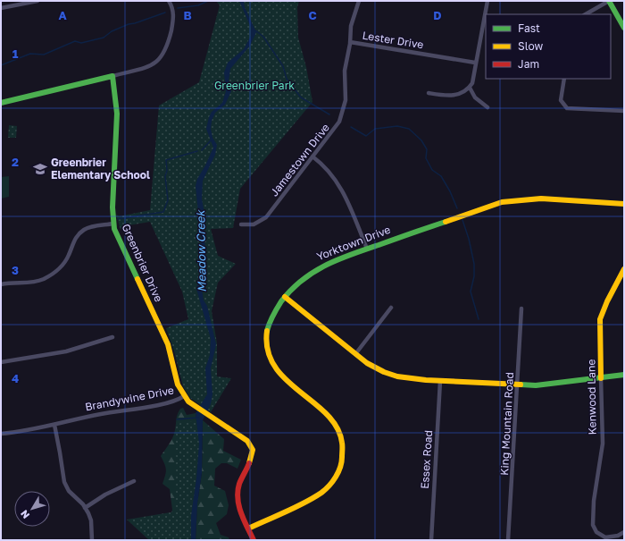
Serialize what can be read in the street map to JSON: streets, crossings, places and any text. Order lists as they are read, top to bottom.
{
  "streets": {
    "street": [
      "Lester Drive",
      "Jamestown Drive",
      "Yorktown Drive",
      "Greenbrier Drive",
      "Kenwood Lane",
      "Brandywine Drive",
      "King Mountain Road",
      "Essex Road"
    ]
  },
  "crossings": [
    ["Lester Drive", "Jamestown Drive"],
    ["Yorktown Drive", "Brandywine Drive"],
    ["Greenbrier Drive", "Brandywine Drive"]
  ],
  "water": ["Meadow Creek"],
  "parks": ["Greenbrier Park"],
  "places": {
    "school or university": ["Greenbrier Elementary School"]
  },
  "legend": ["Fast", "Slow", "Jam"],
  "north": "bottom left",
  "grid": {
    "columns": [
      "A",
      "B",
      "C",
      "D"
    ],
    "rows": [
      "1",
      "2",
      "3",
      "4"
    ]
  }
}
